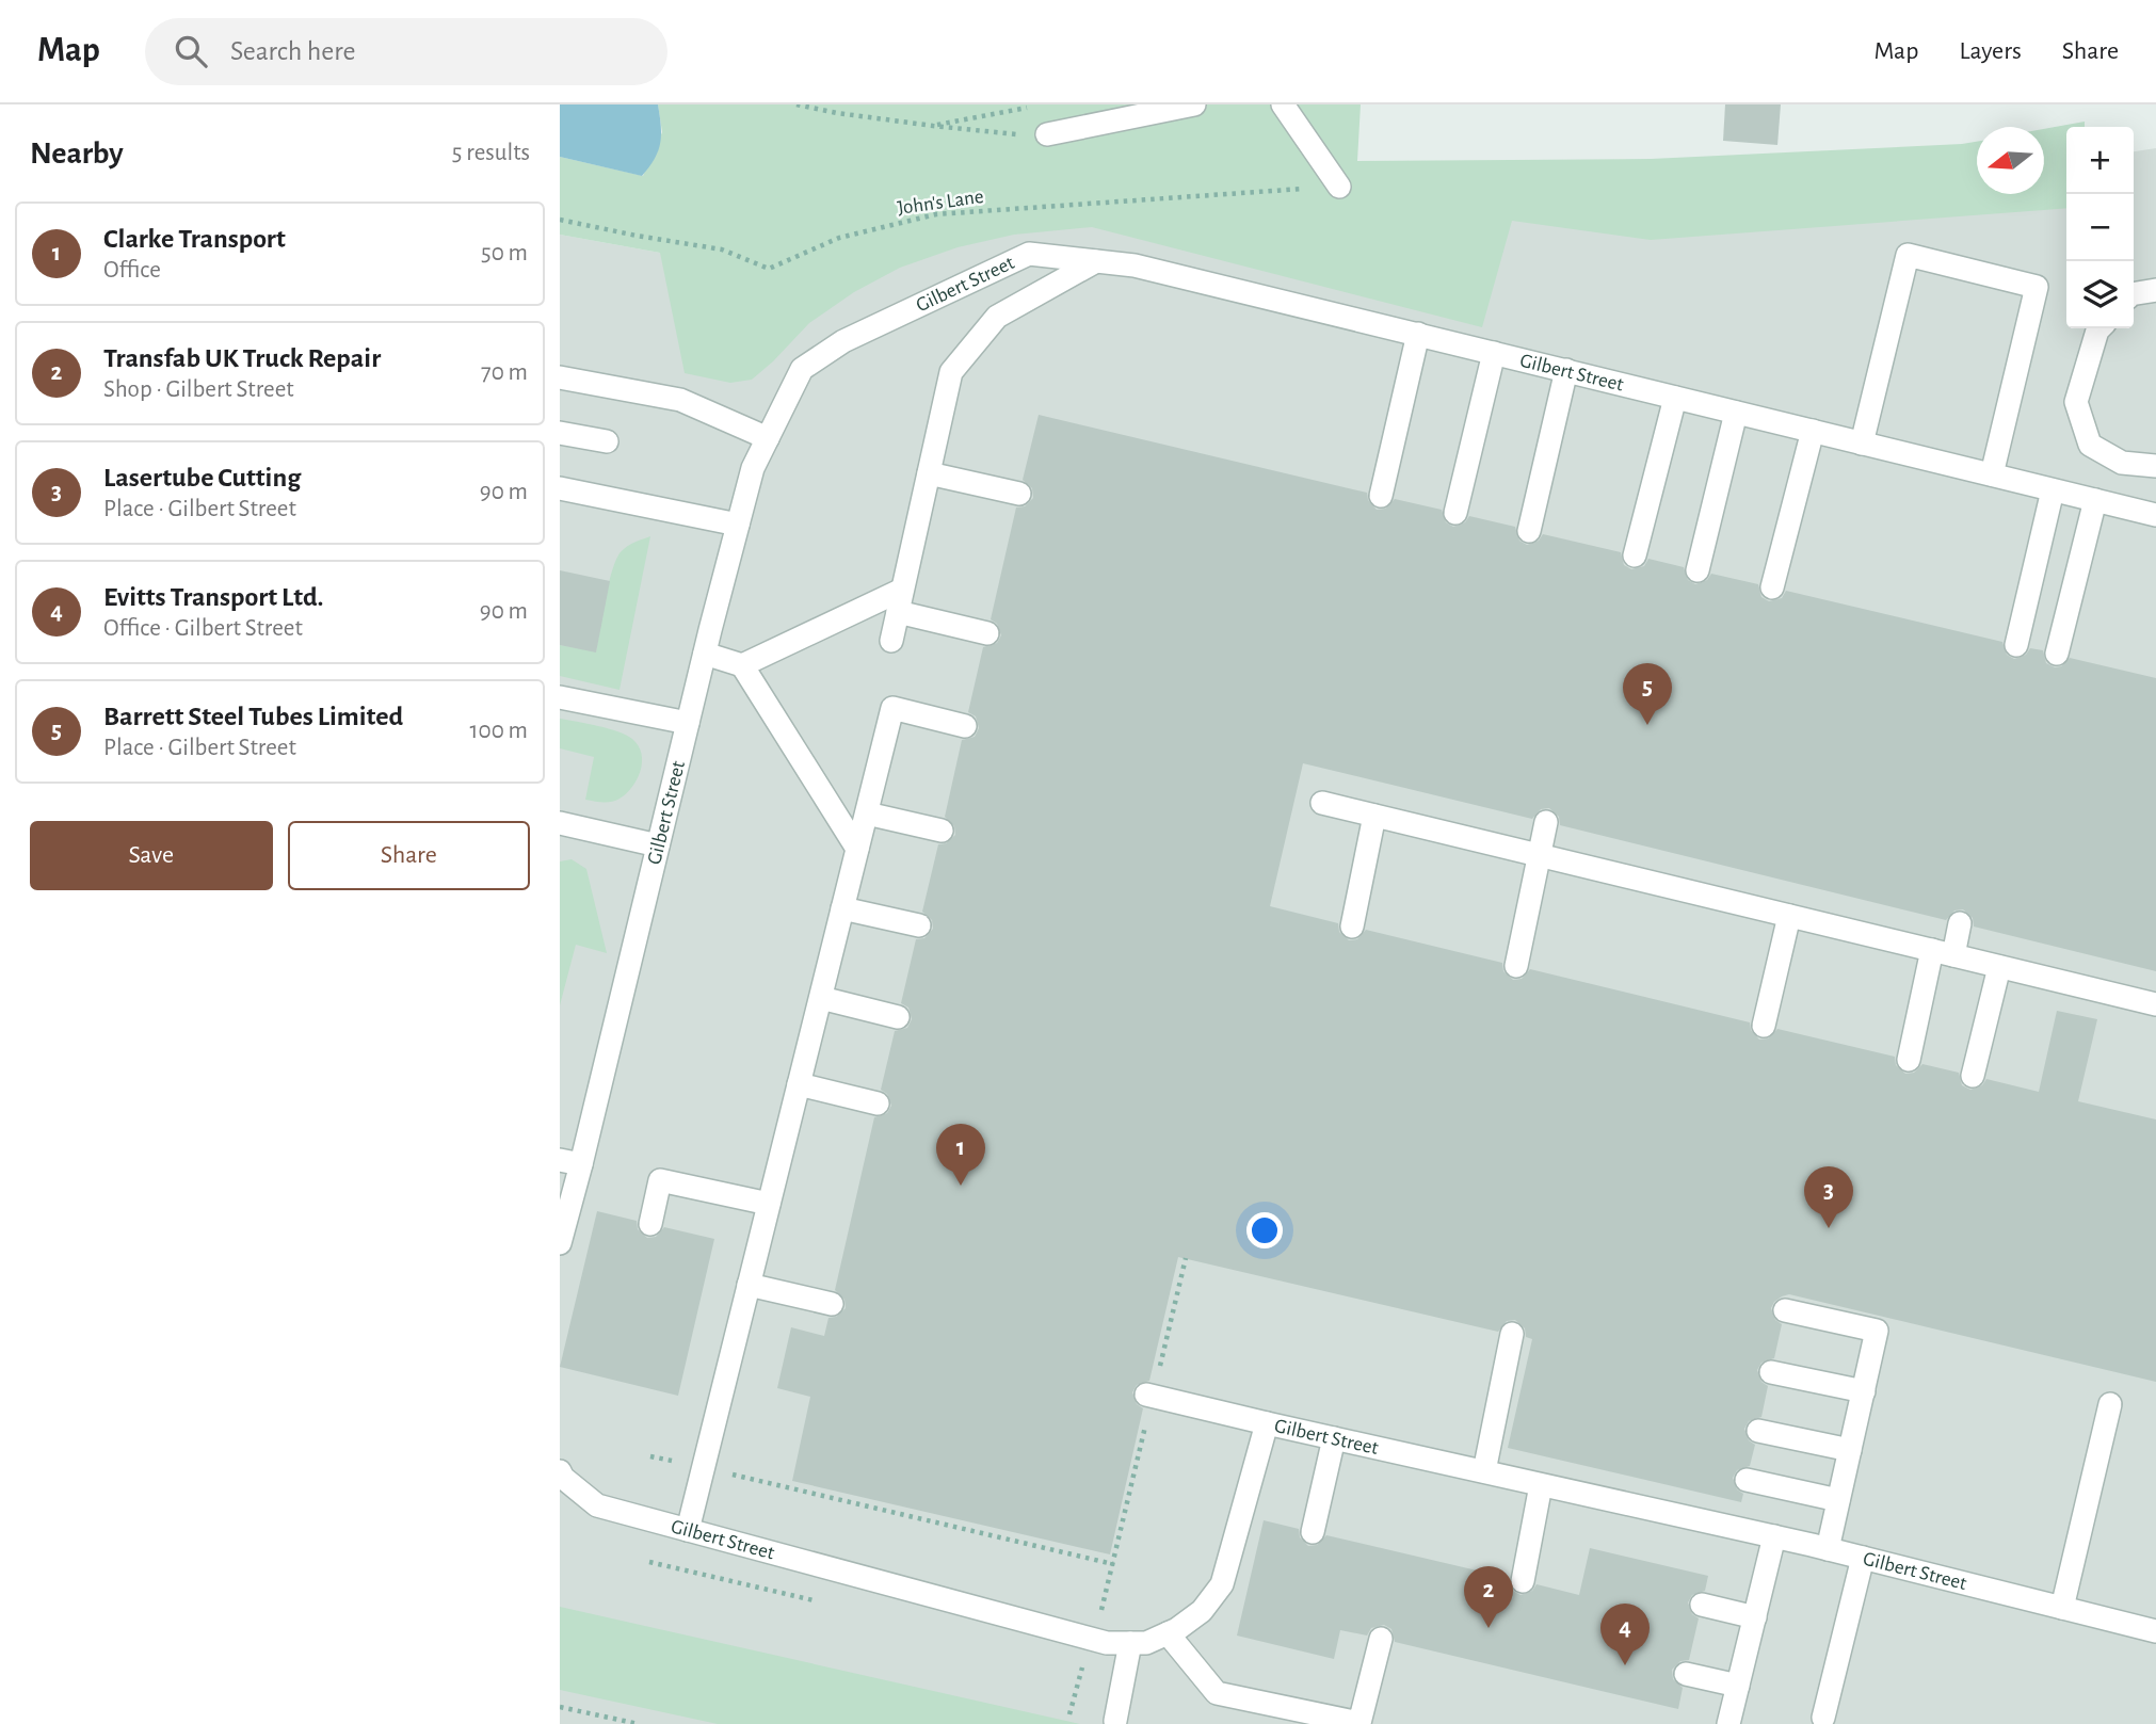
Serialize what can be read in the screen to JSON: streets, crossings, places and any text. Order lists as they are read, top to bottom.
{
  "streets": {
    "street": ["Gilbert Street"],
    "path": ["John's Lane"]
  },
  "north": "left",
  "page": {
    "header": "Map",
    "search": "Search here",
    "nav": ["Map", "Layers", "Share"],
    "heading": ["Nearby", "5 results"],
    "map_buttons": ["+", "−"],
    "list": [
      {
        "mark": "1",
        "name": "Clarke Transport",
        "note": "Office",
        "value": "50 m"
      },
      {
        "mark": "2",
        "name": "Transfab UK Truck Repair",
        "note": "Shop · Gilbert Street",
        "value": "70 m"
      },
      {
        "mark": "3",
        "name": "Lasertube Cutting",
        "note": "Place · Gilbert Street",
        "value": "90 m"
      },
      {
        "mark": "4",
        "name": "Evitts Transport Ltd.",
        "note": "Office · Gilbert Street",
        "value": "90 m"
      },
      {
        "mark": "5",
        "name": "Barrett Steel Tubes Limited",
        "note": "Place · Gilbert Street",
        "value": "100 m"
      }
    ],
    "pins": [
      "5",
      "1",
      "3",
      "2",
      "4"
    ],
    "buttons": ["Save", "Share"]
  }
}
